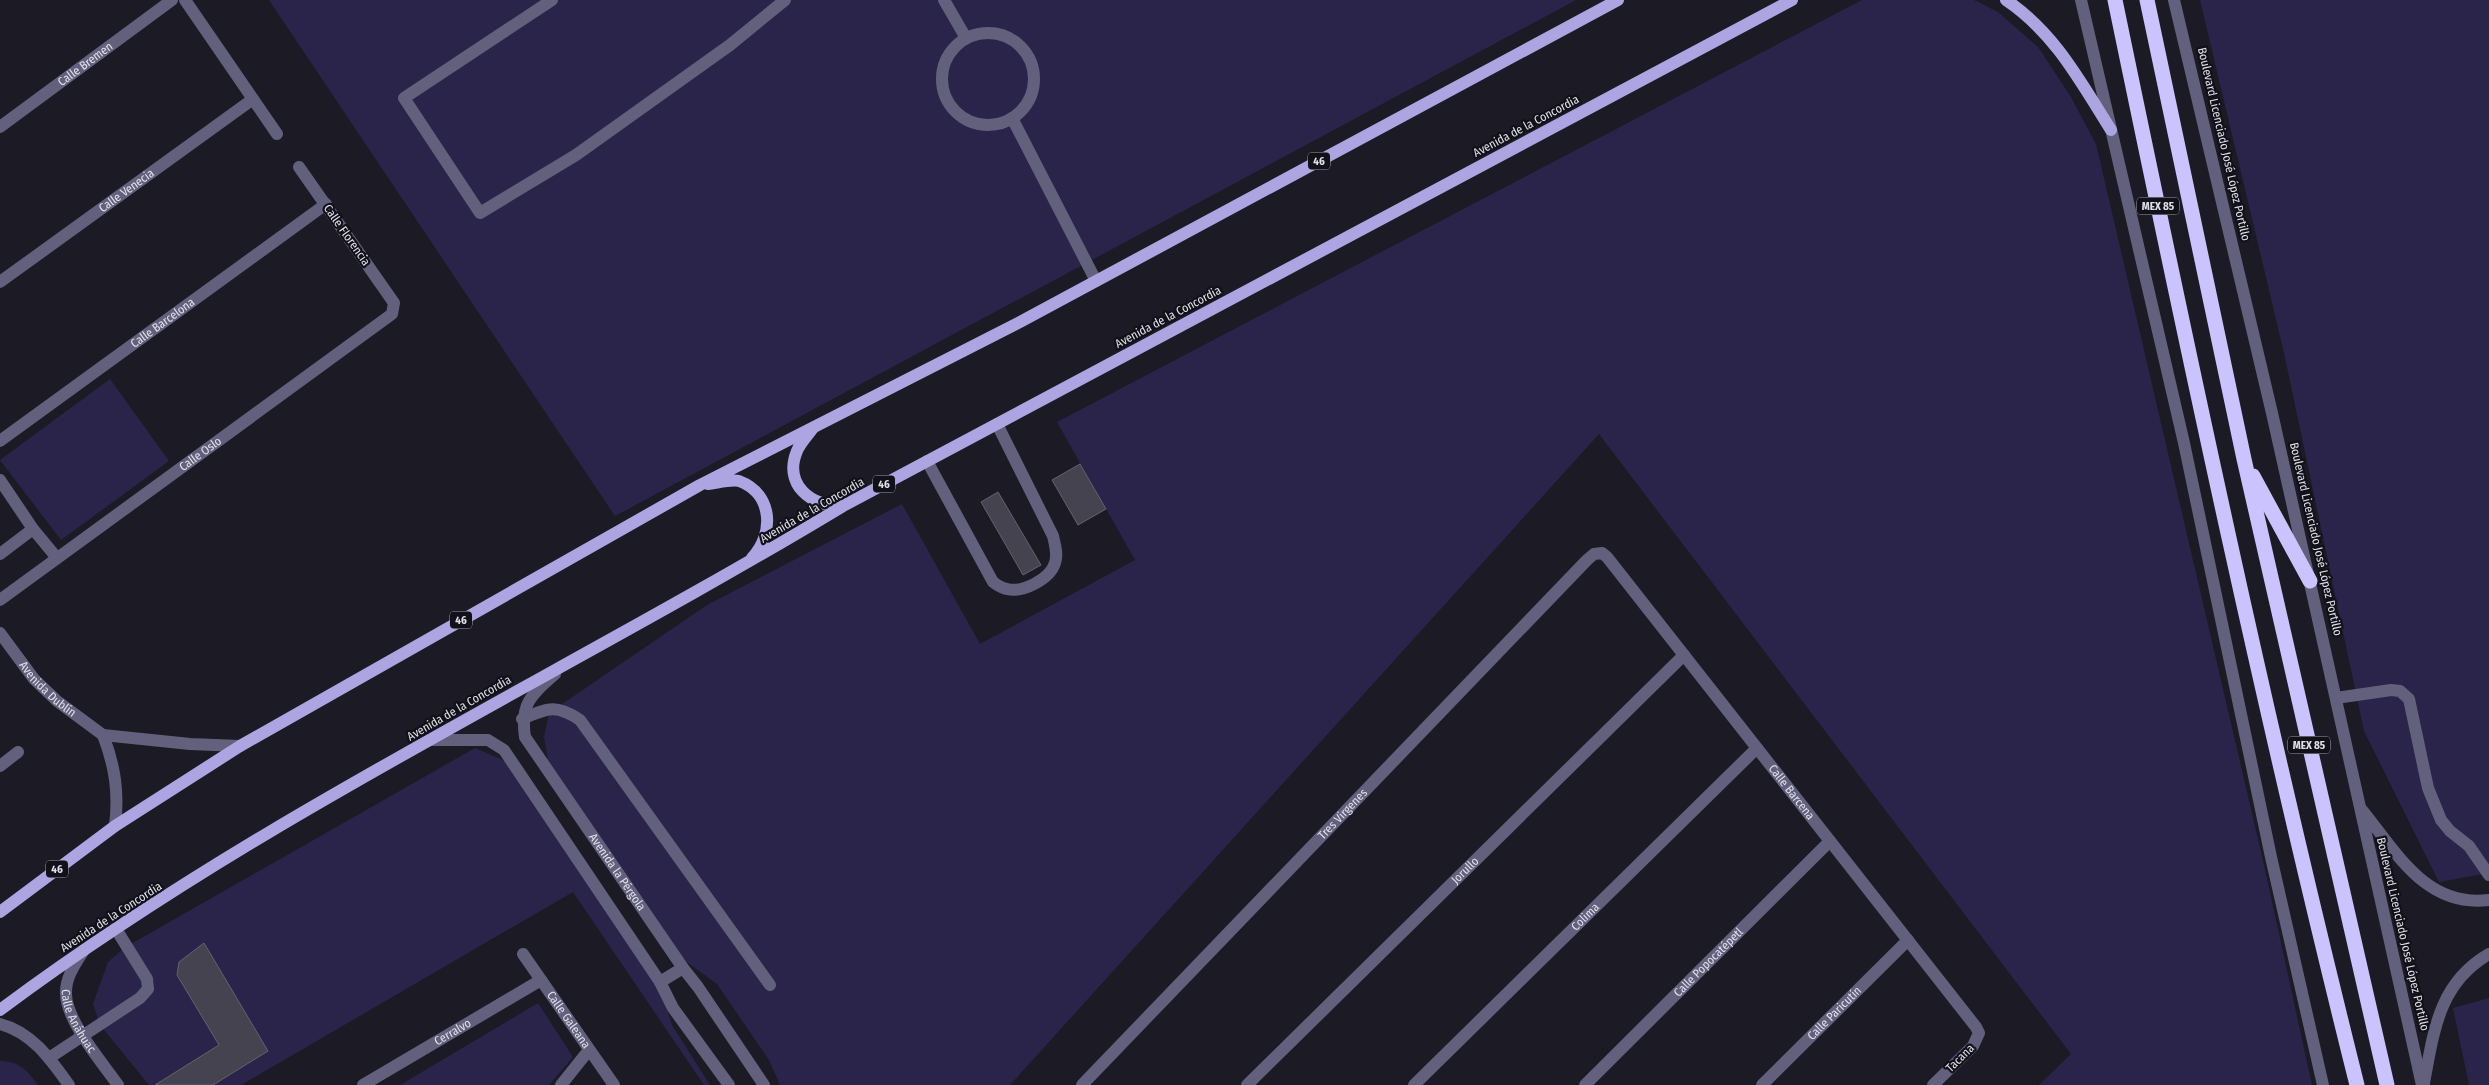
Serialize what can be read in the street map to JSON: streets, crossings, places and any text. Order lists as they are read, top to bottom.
{
  "streets": {
    "highway": ["MEX 85"],
    "main road": ["Avenida de la Concordia", "46"],
    "street": [
      "Calle Bremen",
      "Boulevard Licenciado José López Portillo",
      "Calle Venecia",
      "Calle Florencia",
      "Calle Barcelona",
      "Calle Oslo",
      "Avenida Dublín",
      "Calle Barcena",
      "Tres Virgenes",
      "Jorullo",
      "Avenida la Pérgola",
      "Colima",
      "Calle Popocatépetl",
      "Calle Paricutín",
      "Calle Anáhuac",
      "Calle Galeana",
      "Cerralvo",
      "Tacana"
    ]
  },
  "crossings": [
    ["Avenida de la Concordia", "Avenida la Pérgola"],
    ["Avenida de la Concordia", "Calle Anáhuac"],
    ["46", "Avenida Dublín"],
    ["Calle Florencia", "Calle Barcelona"],
    ["Calle Florencia", "Calle Oslo"],
    ["Calle Barcena", "Tres Virgenes"],
    ["Calle Barcena", "Jorullo"],
    ["Calle Barcena", "Colima"],
    ["Calle Barcena", "Calle Popocatépetl"],
    ["Calle Barcena", "Calle Paricutín"],
    ["Calle Barcena", "Tacana"],
    ["Calle Galeana", "Cerralvo"]
  ]
}
